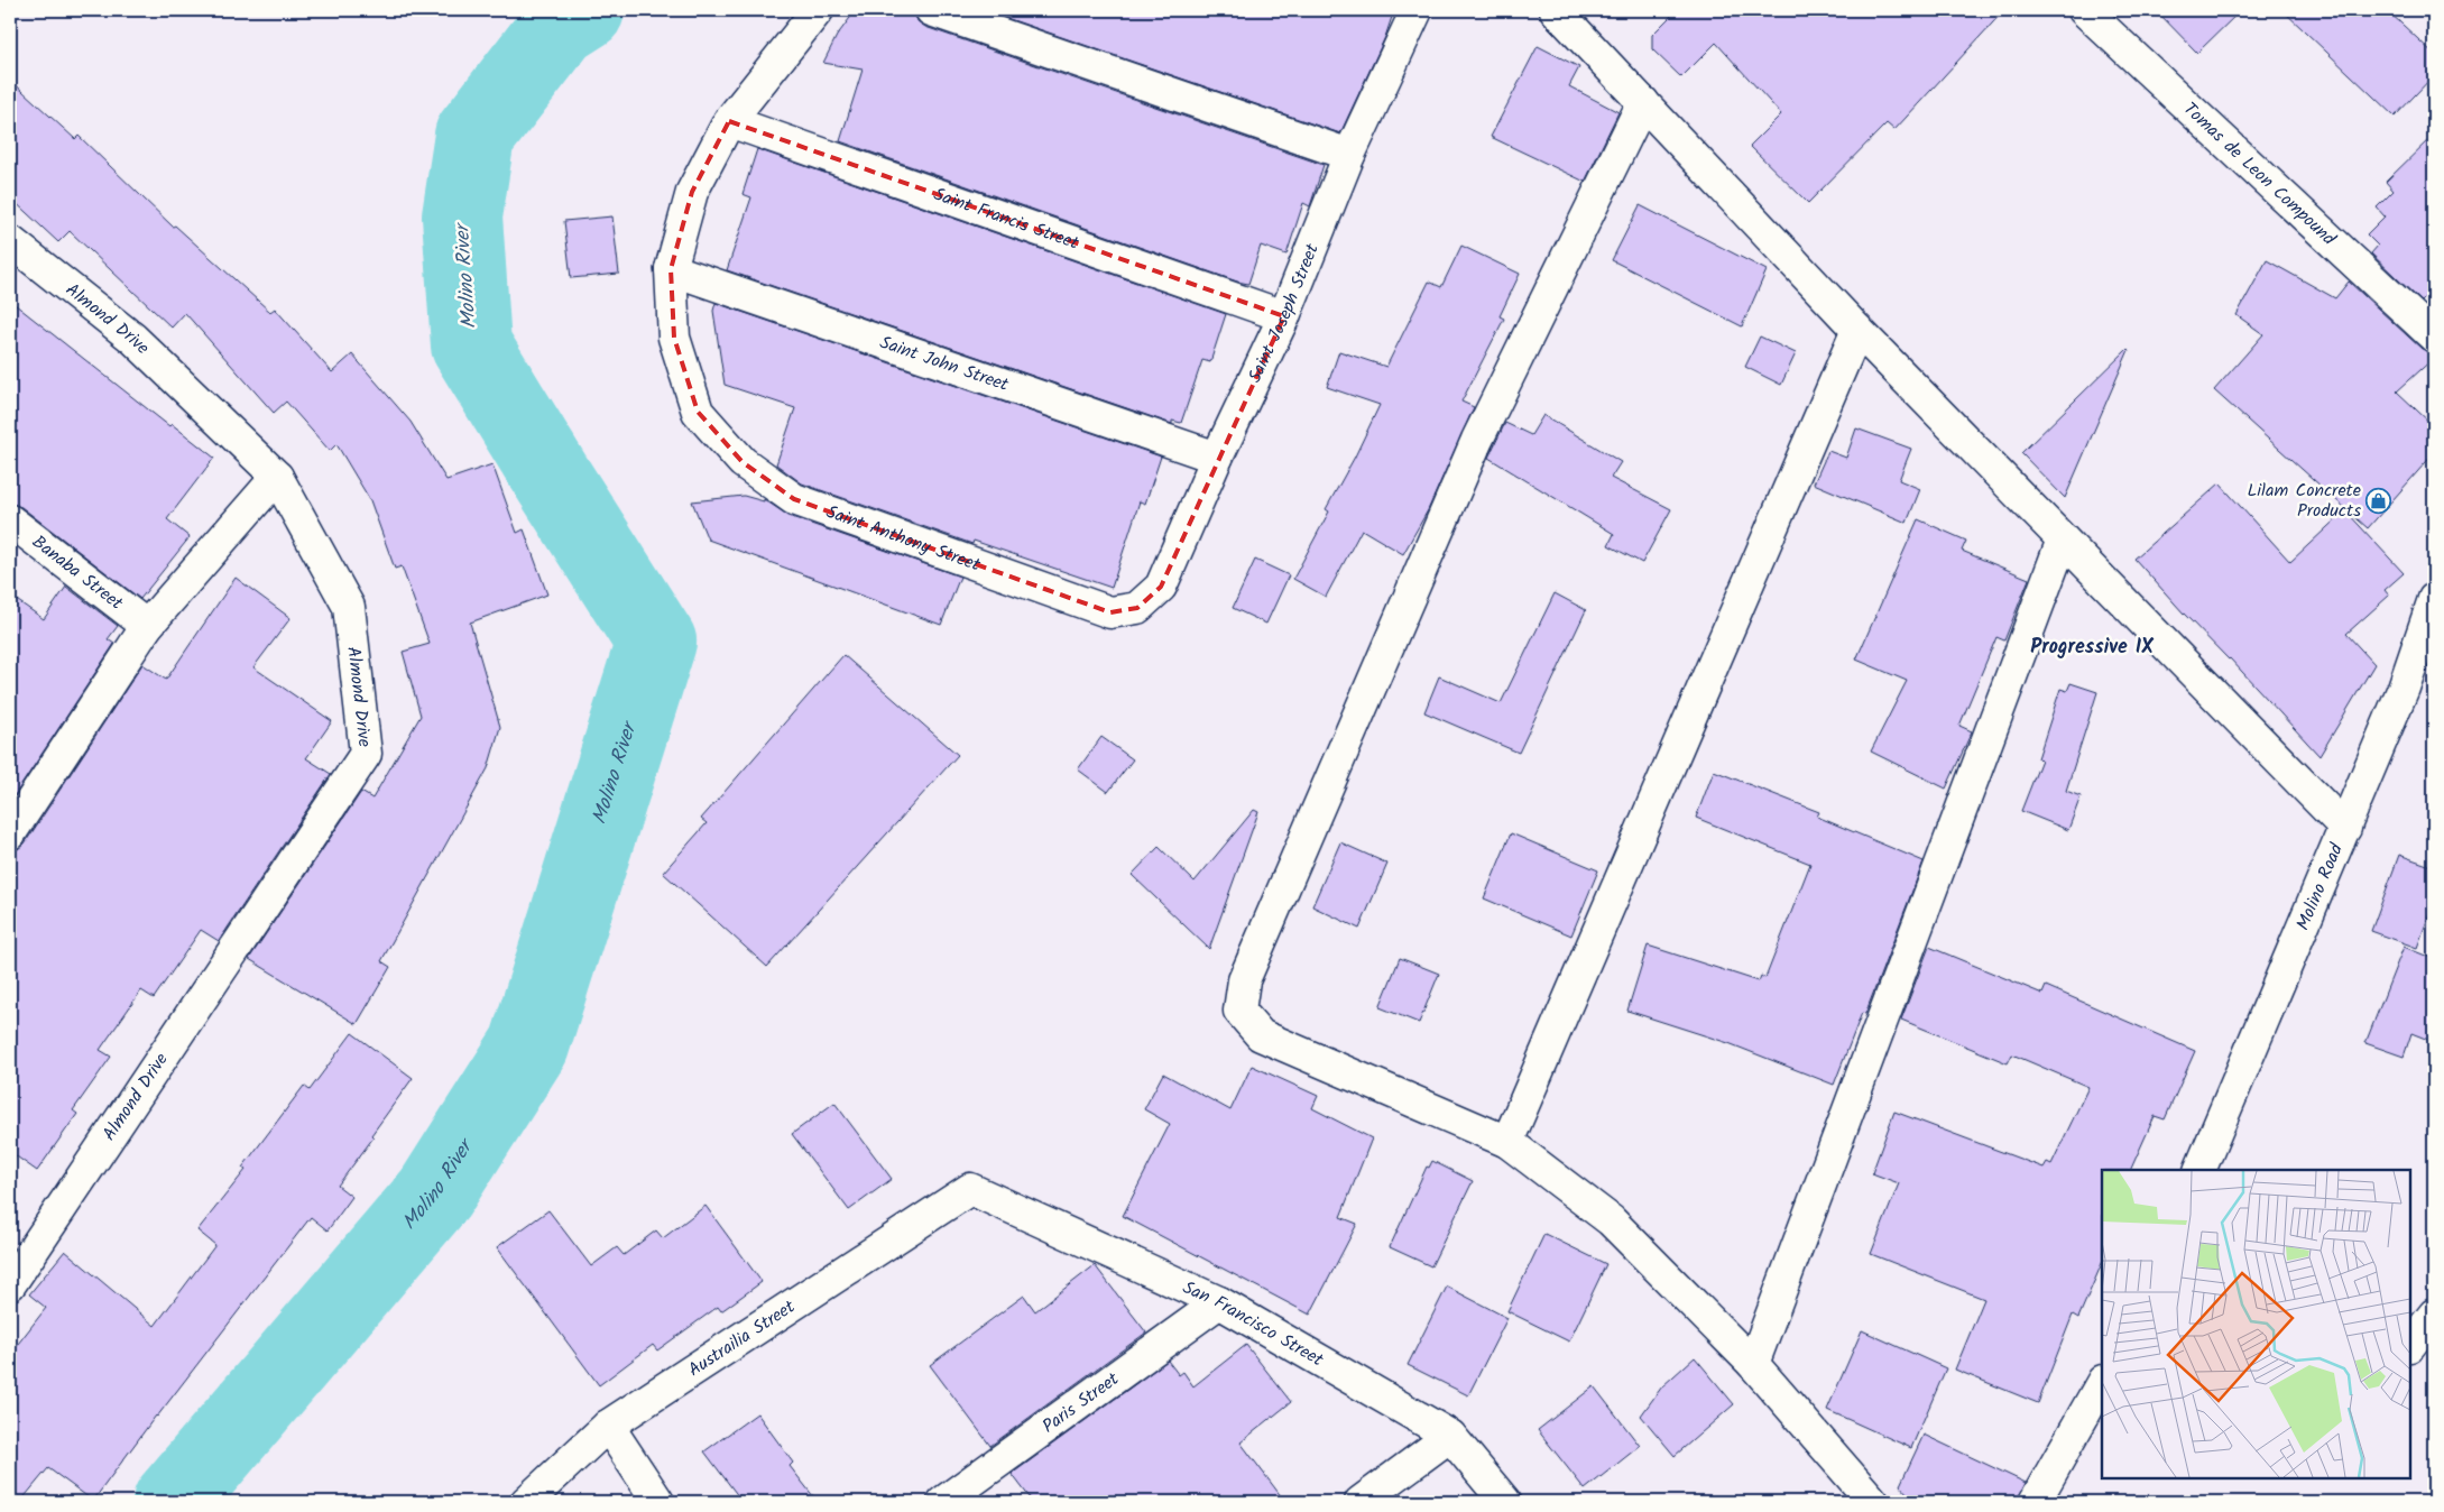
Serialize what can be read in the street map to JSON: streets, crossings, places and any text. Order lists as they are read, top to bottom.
{
  "streets": {
    "street": [
      "Tomas de Leon Compound",
      "Saint Francis Street",
      "Saint Joseph Street",
      "Almond Drive",
      "Saint John Street",
      "Saint Anthony Street",
      "Banaba Street",
      "Molino Road",
      "San Francisco Street",
      "Austrailia Street",
      "Paris Street"
    ]
  },
  "crossings": [
    ["Saint Francis Street", "Saint Joseph Street"],
    ["Saint Joseph Street", "Saint John Street"],
    ["Saint Joseph Street", "Saint Anthony Street"],
    ["Saint John Street", "Saint Anthony Street"],
    ["San Francisco Street", "Austrailia Street"],
    ["San Francisco Street", "Paris Street"]
  ],
  "districts": ["Progressive IX"],
  "water": ["Molino River"],
  "places": {
    "shop": ["Lilam Concrete Products"]
  }
}
